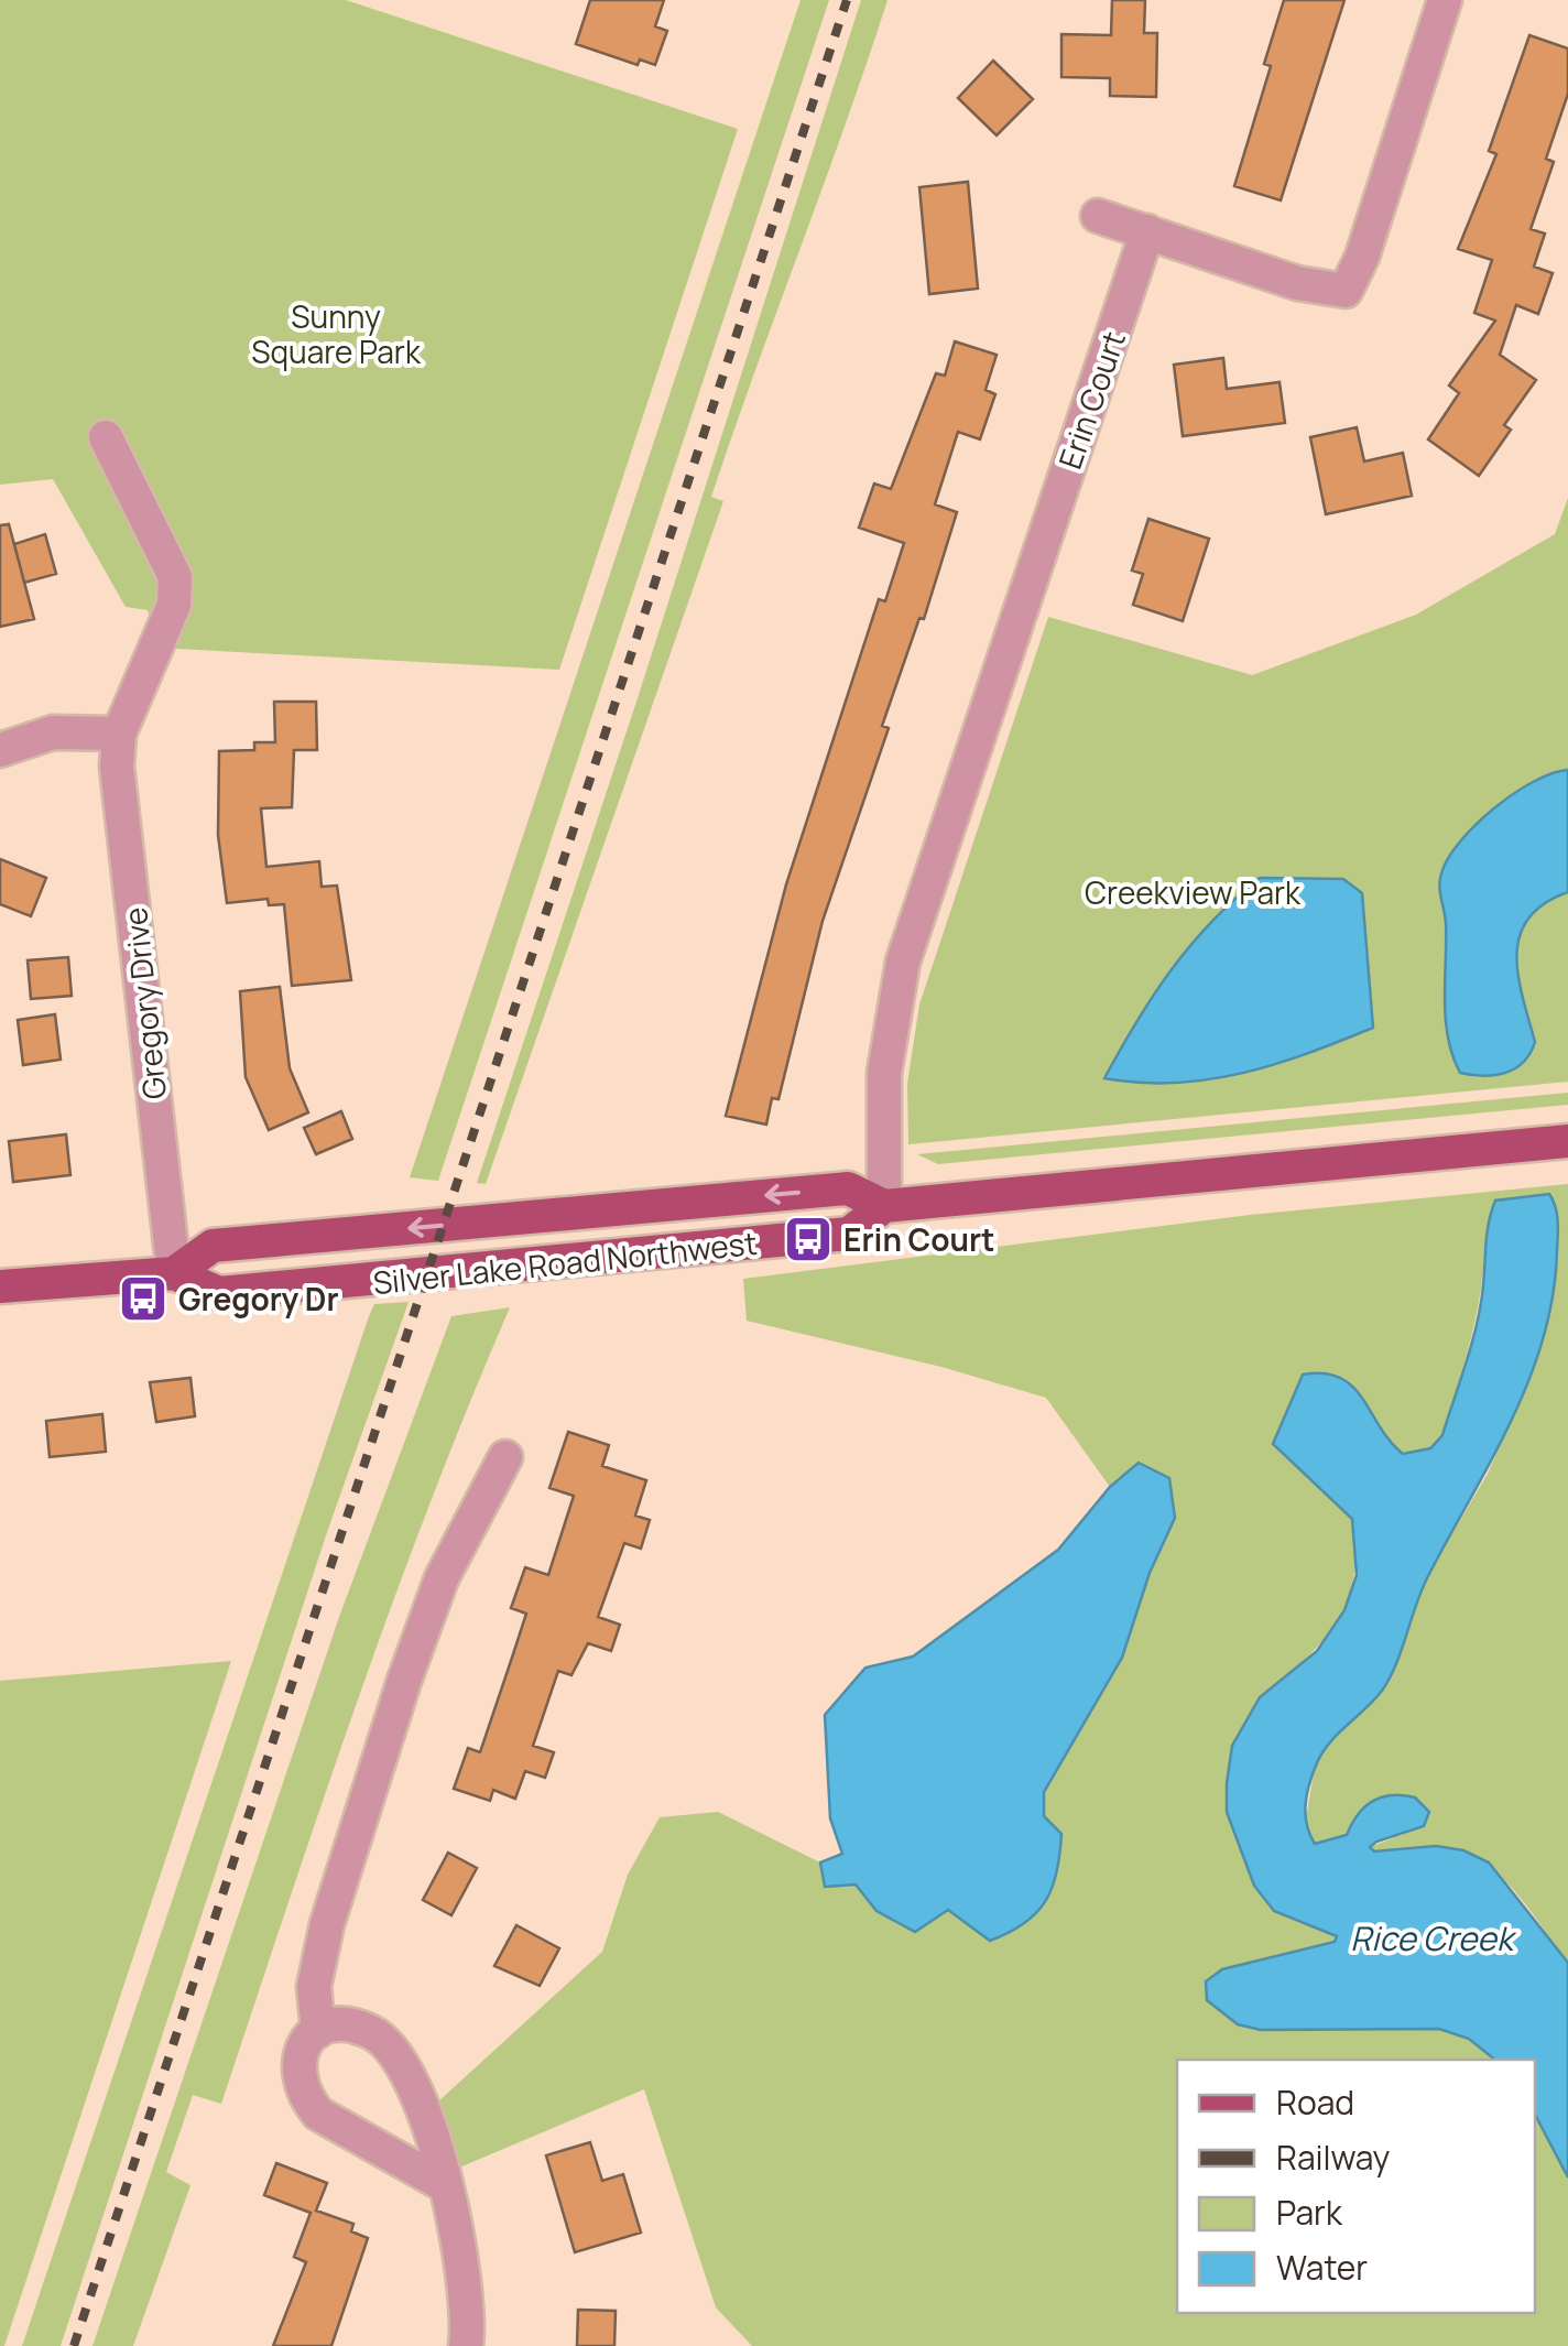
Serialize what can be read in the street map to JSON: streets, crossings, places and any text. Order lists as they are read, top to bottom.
{
  "streets": {
    "main road": ["Silver Lake Road Northwest"],
    "street": ["Erin Court", "Gregory Drive"]
  },
  "crossings": [
    ["Erin Court", "Silver Lake Road Northwest"],
    ["Gregory Drive", "Silver Lake Road Northwest"]
  ],
  "water": ["Rice Creek"],
  "parks": ["Sunny Square Park", "Creekview Park"],
  "places": {
    "bus stop": ["Erin Court", "Gregory Dr"]
  },
  "legend": [
    "Road",
    "Railway",
    "Park",
    "Water"
  ]
}
